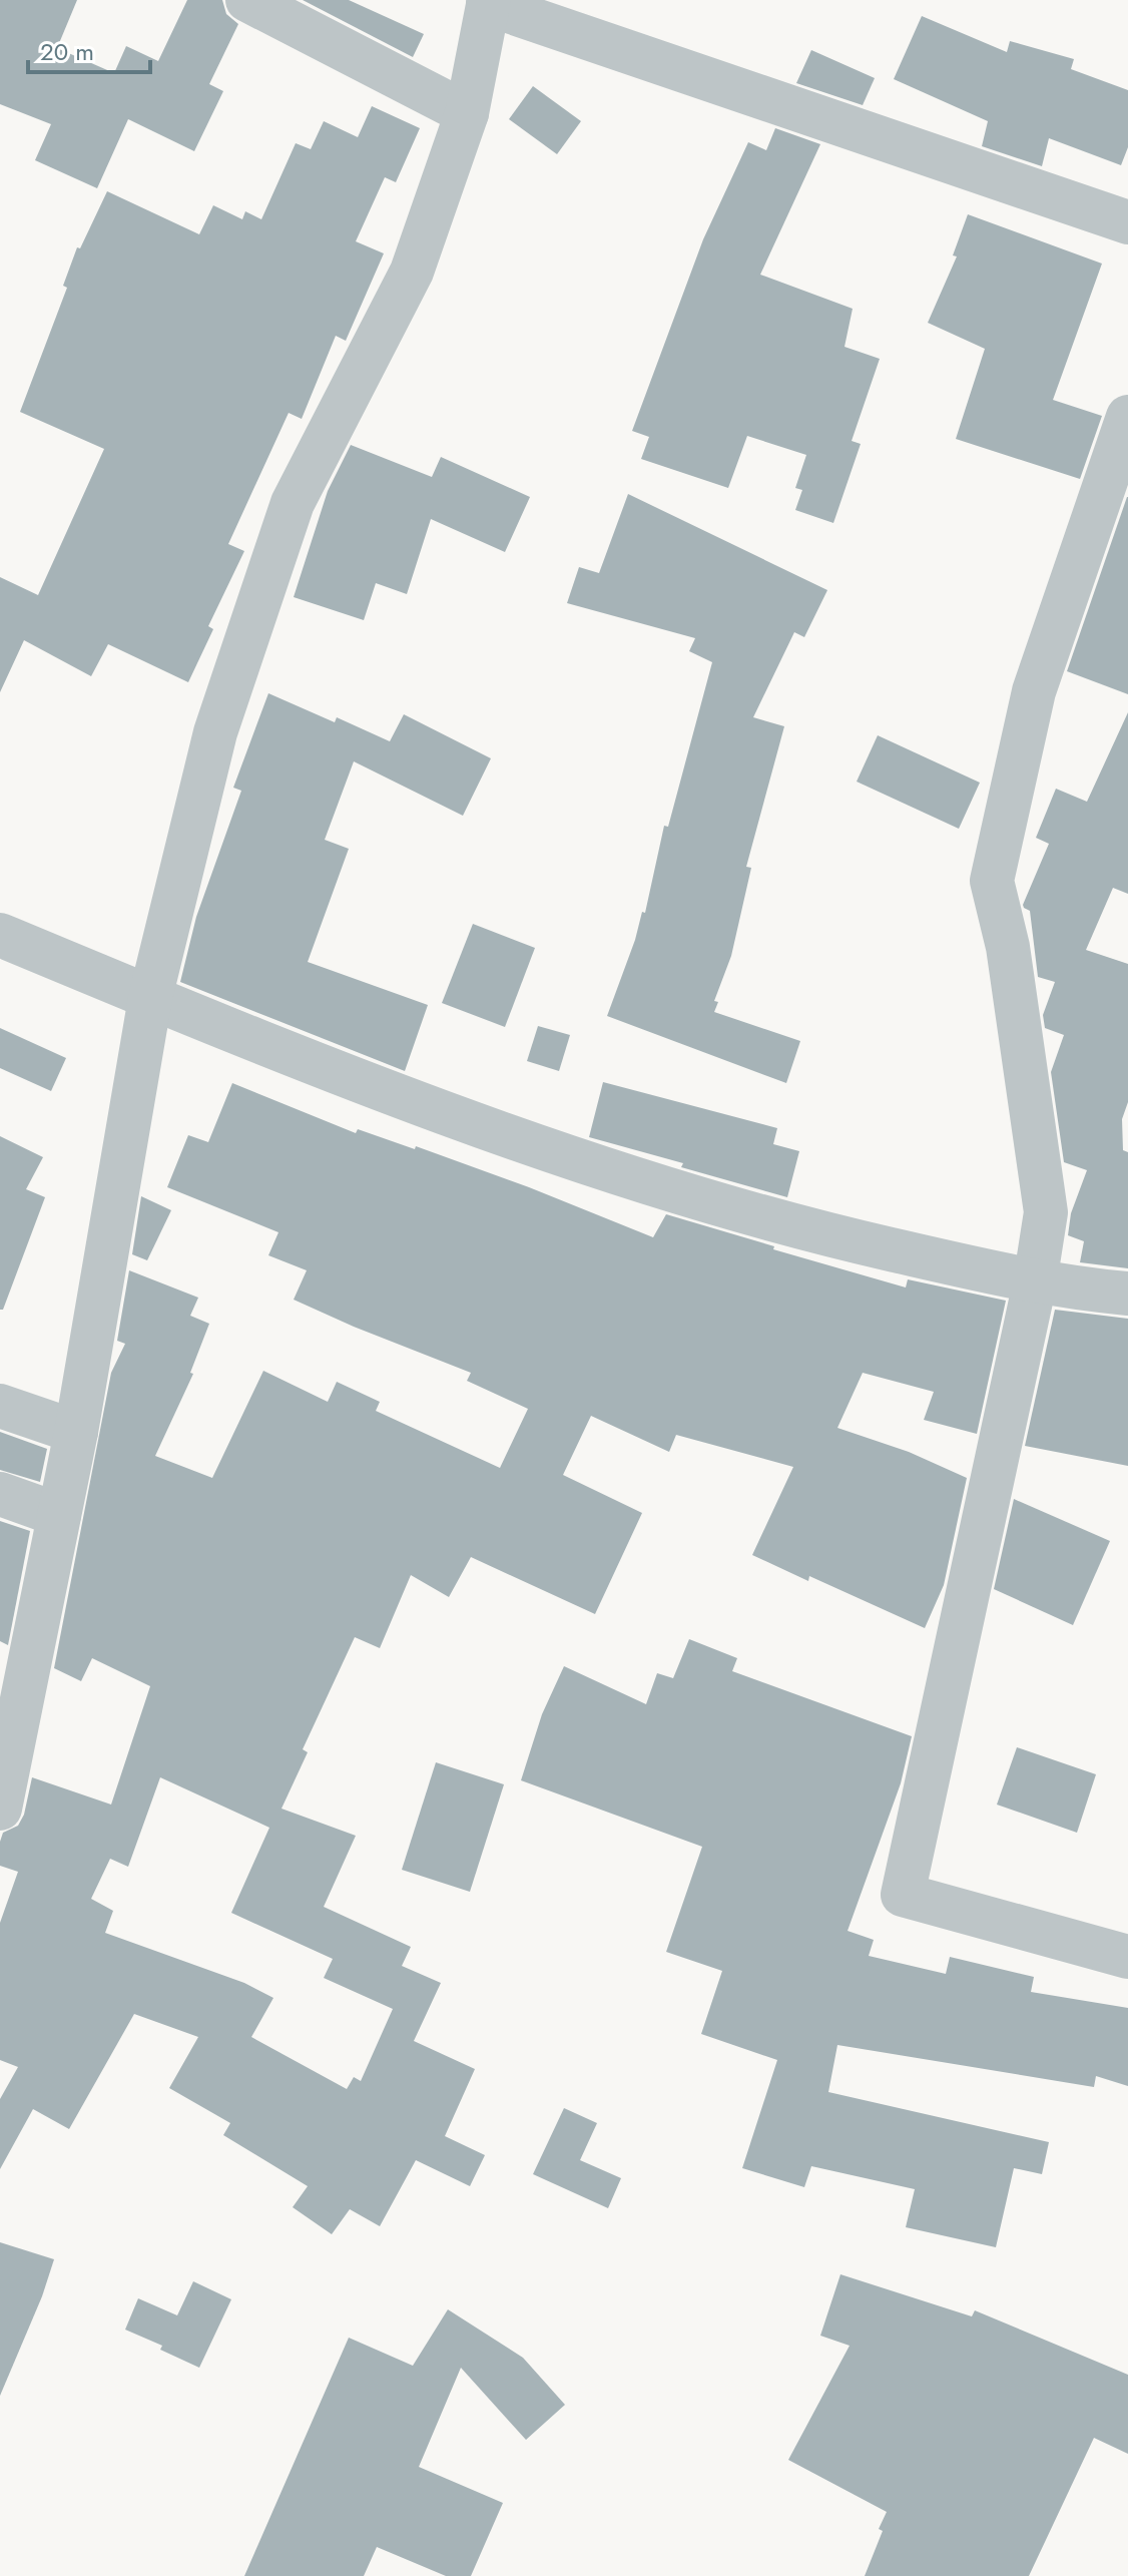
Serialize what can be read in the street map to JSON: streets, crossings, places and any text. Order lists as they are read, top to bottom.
{
  "scale_bar": "20 m"
}
